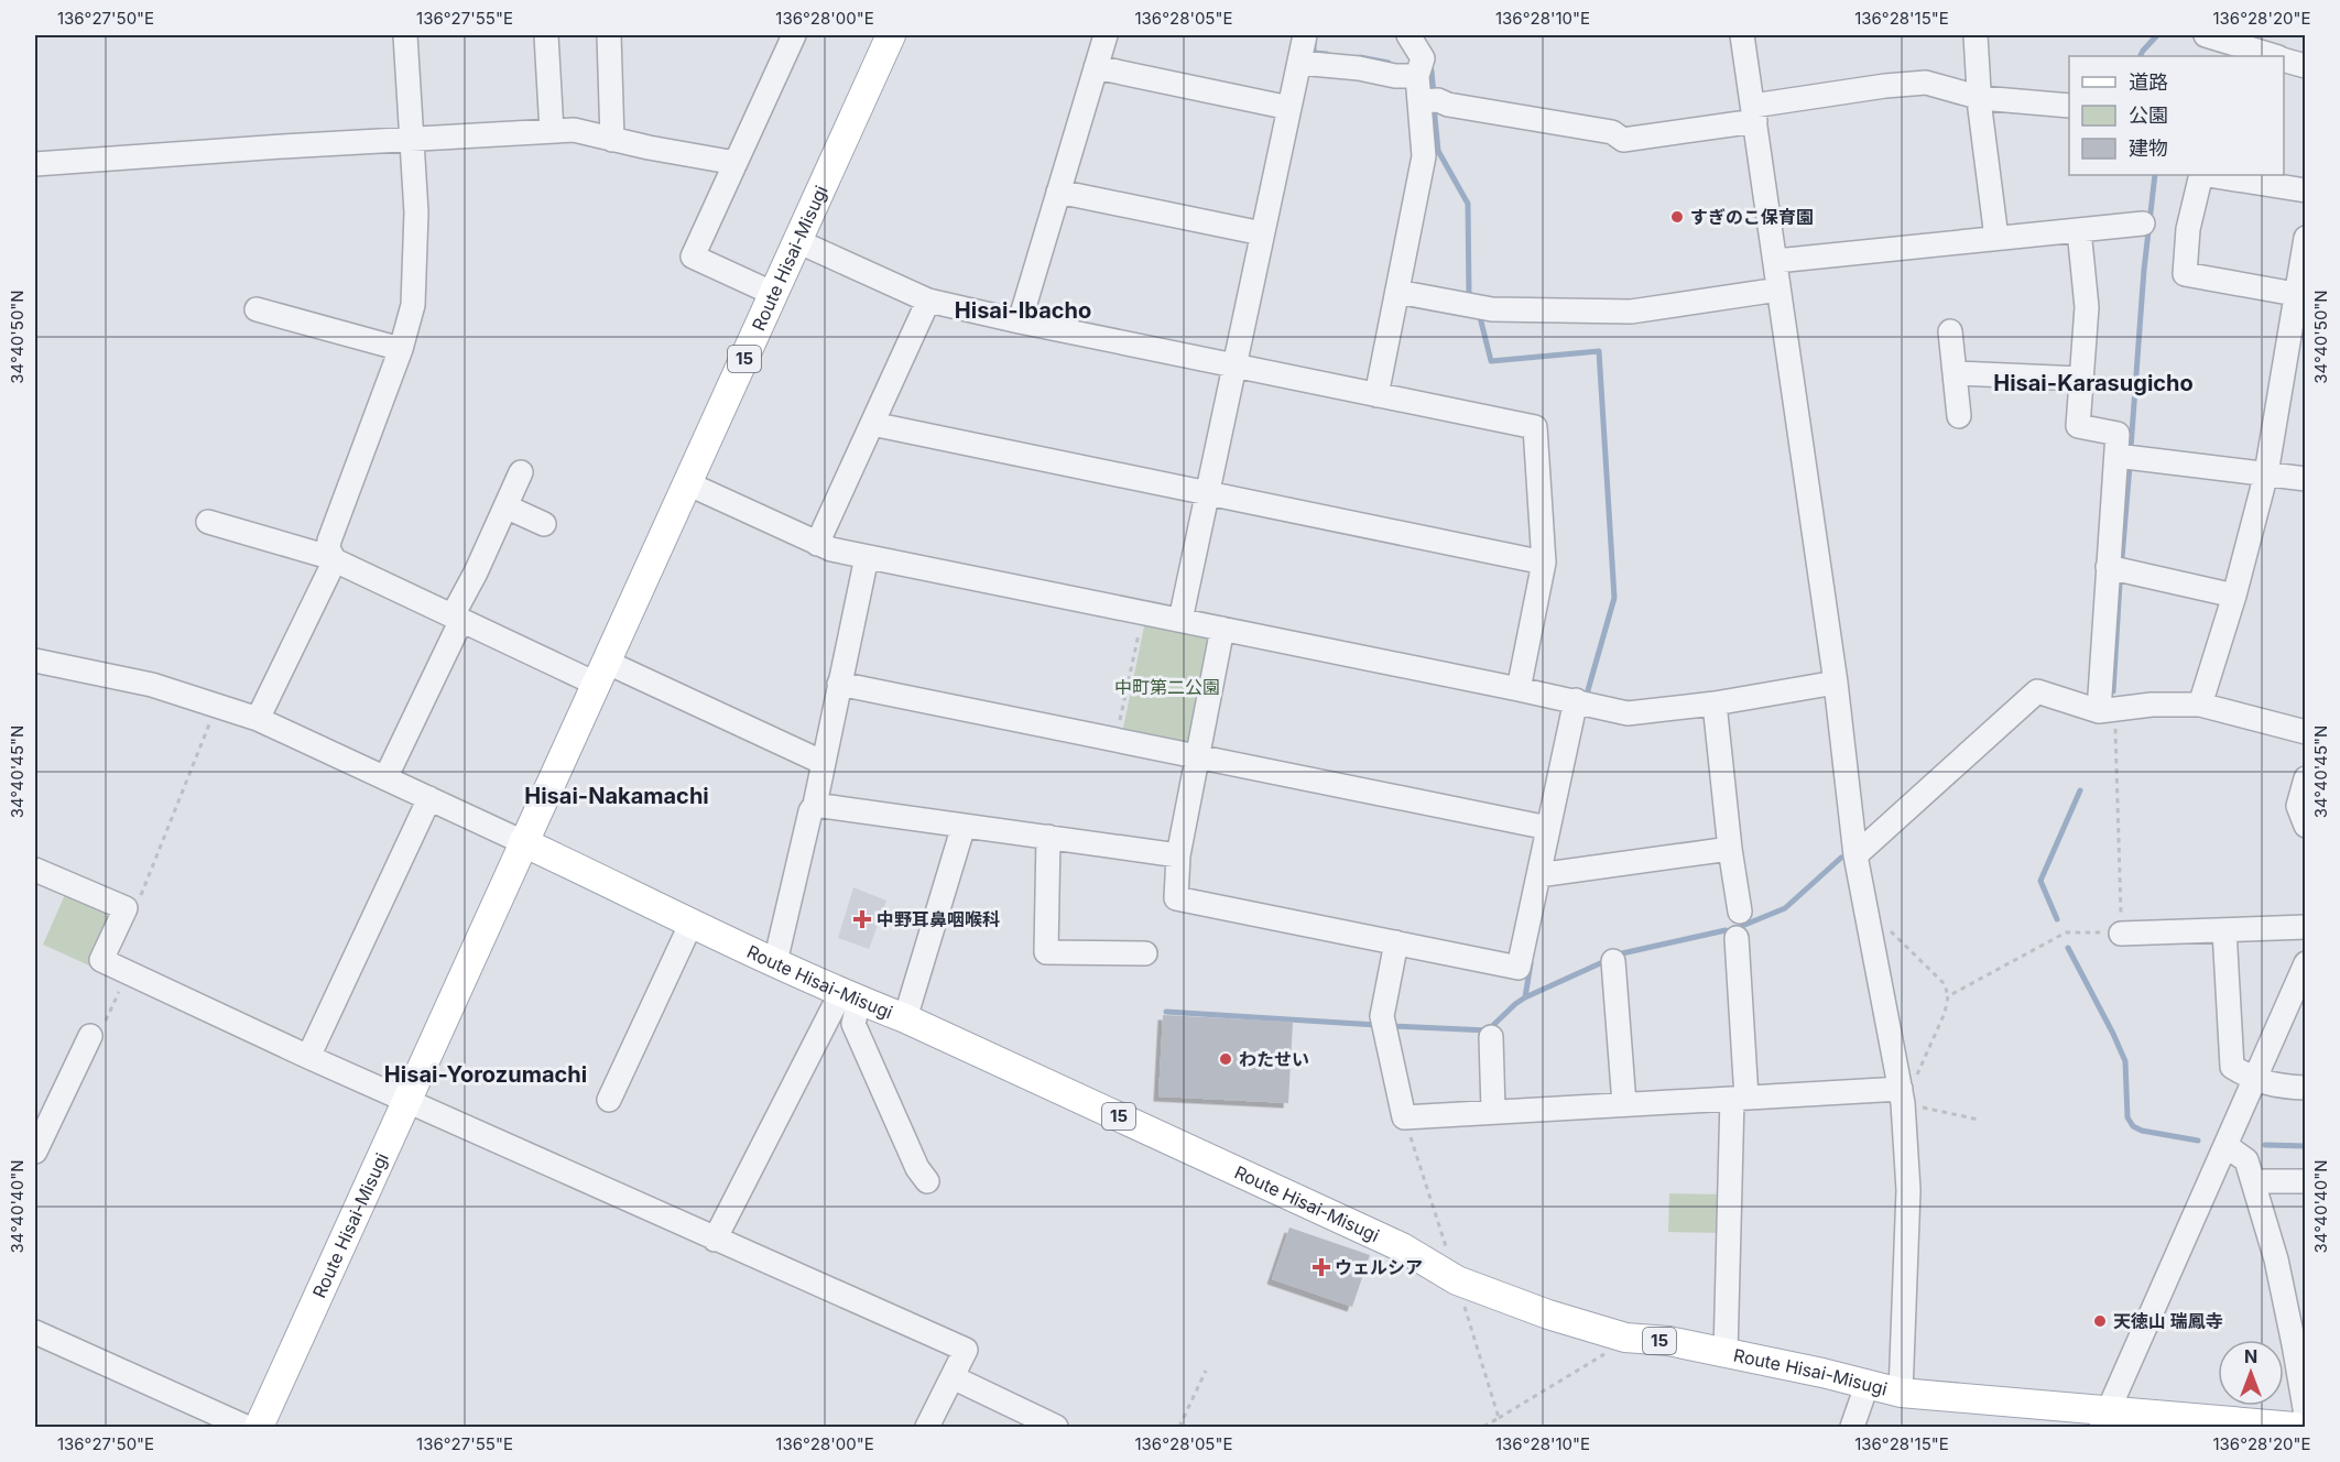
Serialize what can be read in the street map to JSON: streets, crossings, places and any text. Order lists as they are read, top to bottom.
{
  "streets": {
    "main road": ["Route Hisai-Misugi", "15"]
  },
  "districts": [
    "Hisai-Ibacho",
    "Hisai-Karasugicho",
    "Hisai-Nakamachi",
    "Hisai-Yorozumachi"
  ],
  "parks": ["中町第二公園"],
  "places": {
    "other": ["すぎのこ保育園", "わたせい", "天徳山 瑞鳳寺"],
    "health": ["中野耳鼻咽喉科", "ウェルシア"]
  },
  "legend": ["道路", "公園", "建物"],
  "north": "top",
  "coordinates": [
    "136°27'50\"E",
    "136°27'55\"E",
    "136°28'00\"E",
    "136°28'05\"E",
    "136°28'10\"E",
    "136°28'15\"E",
    "136°28'20\"E",
    "34°40'50\"N",
    "34°40'45\"N",
    "34°40'40\"N"
  ]
}
